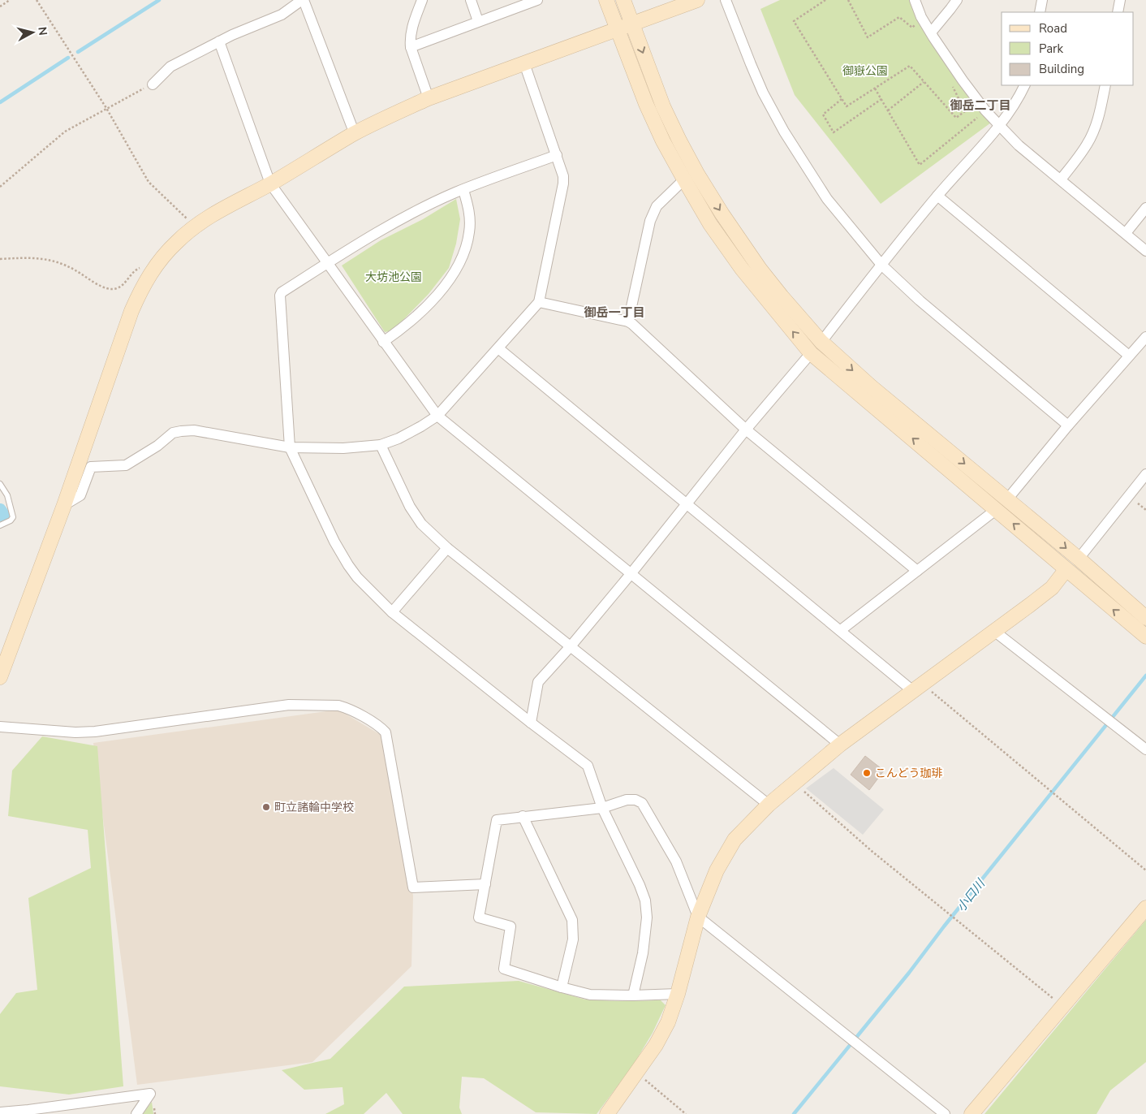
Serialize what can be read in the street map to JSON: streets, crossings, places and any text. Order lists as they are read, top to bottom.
{
  "districts": ["御岳二丁目", "御岳一丁目"],
  "water": ["小口川"],
  "parks": ["御嶽公園", "大坊池公園"],
  "places": ["こんどう珈琲", "町立諸輪中学校"],
  "legend": ["Road", "Park", "Building"],
  "north": "right"
}
